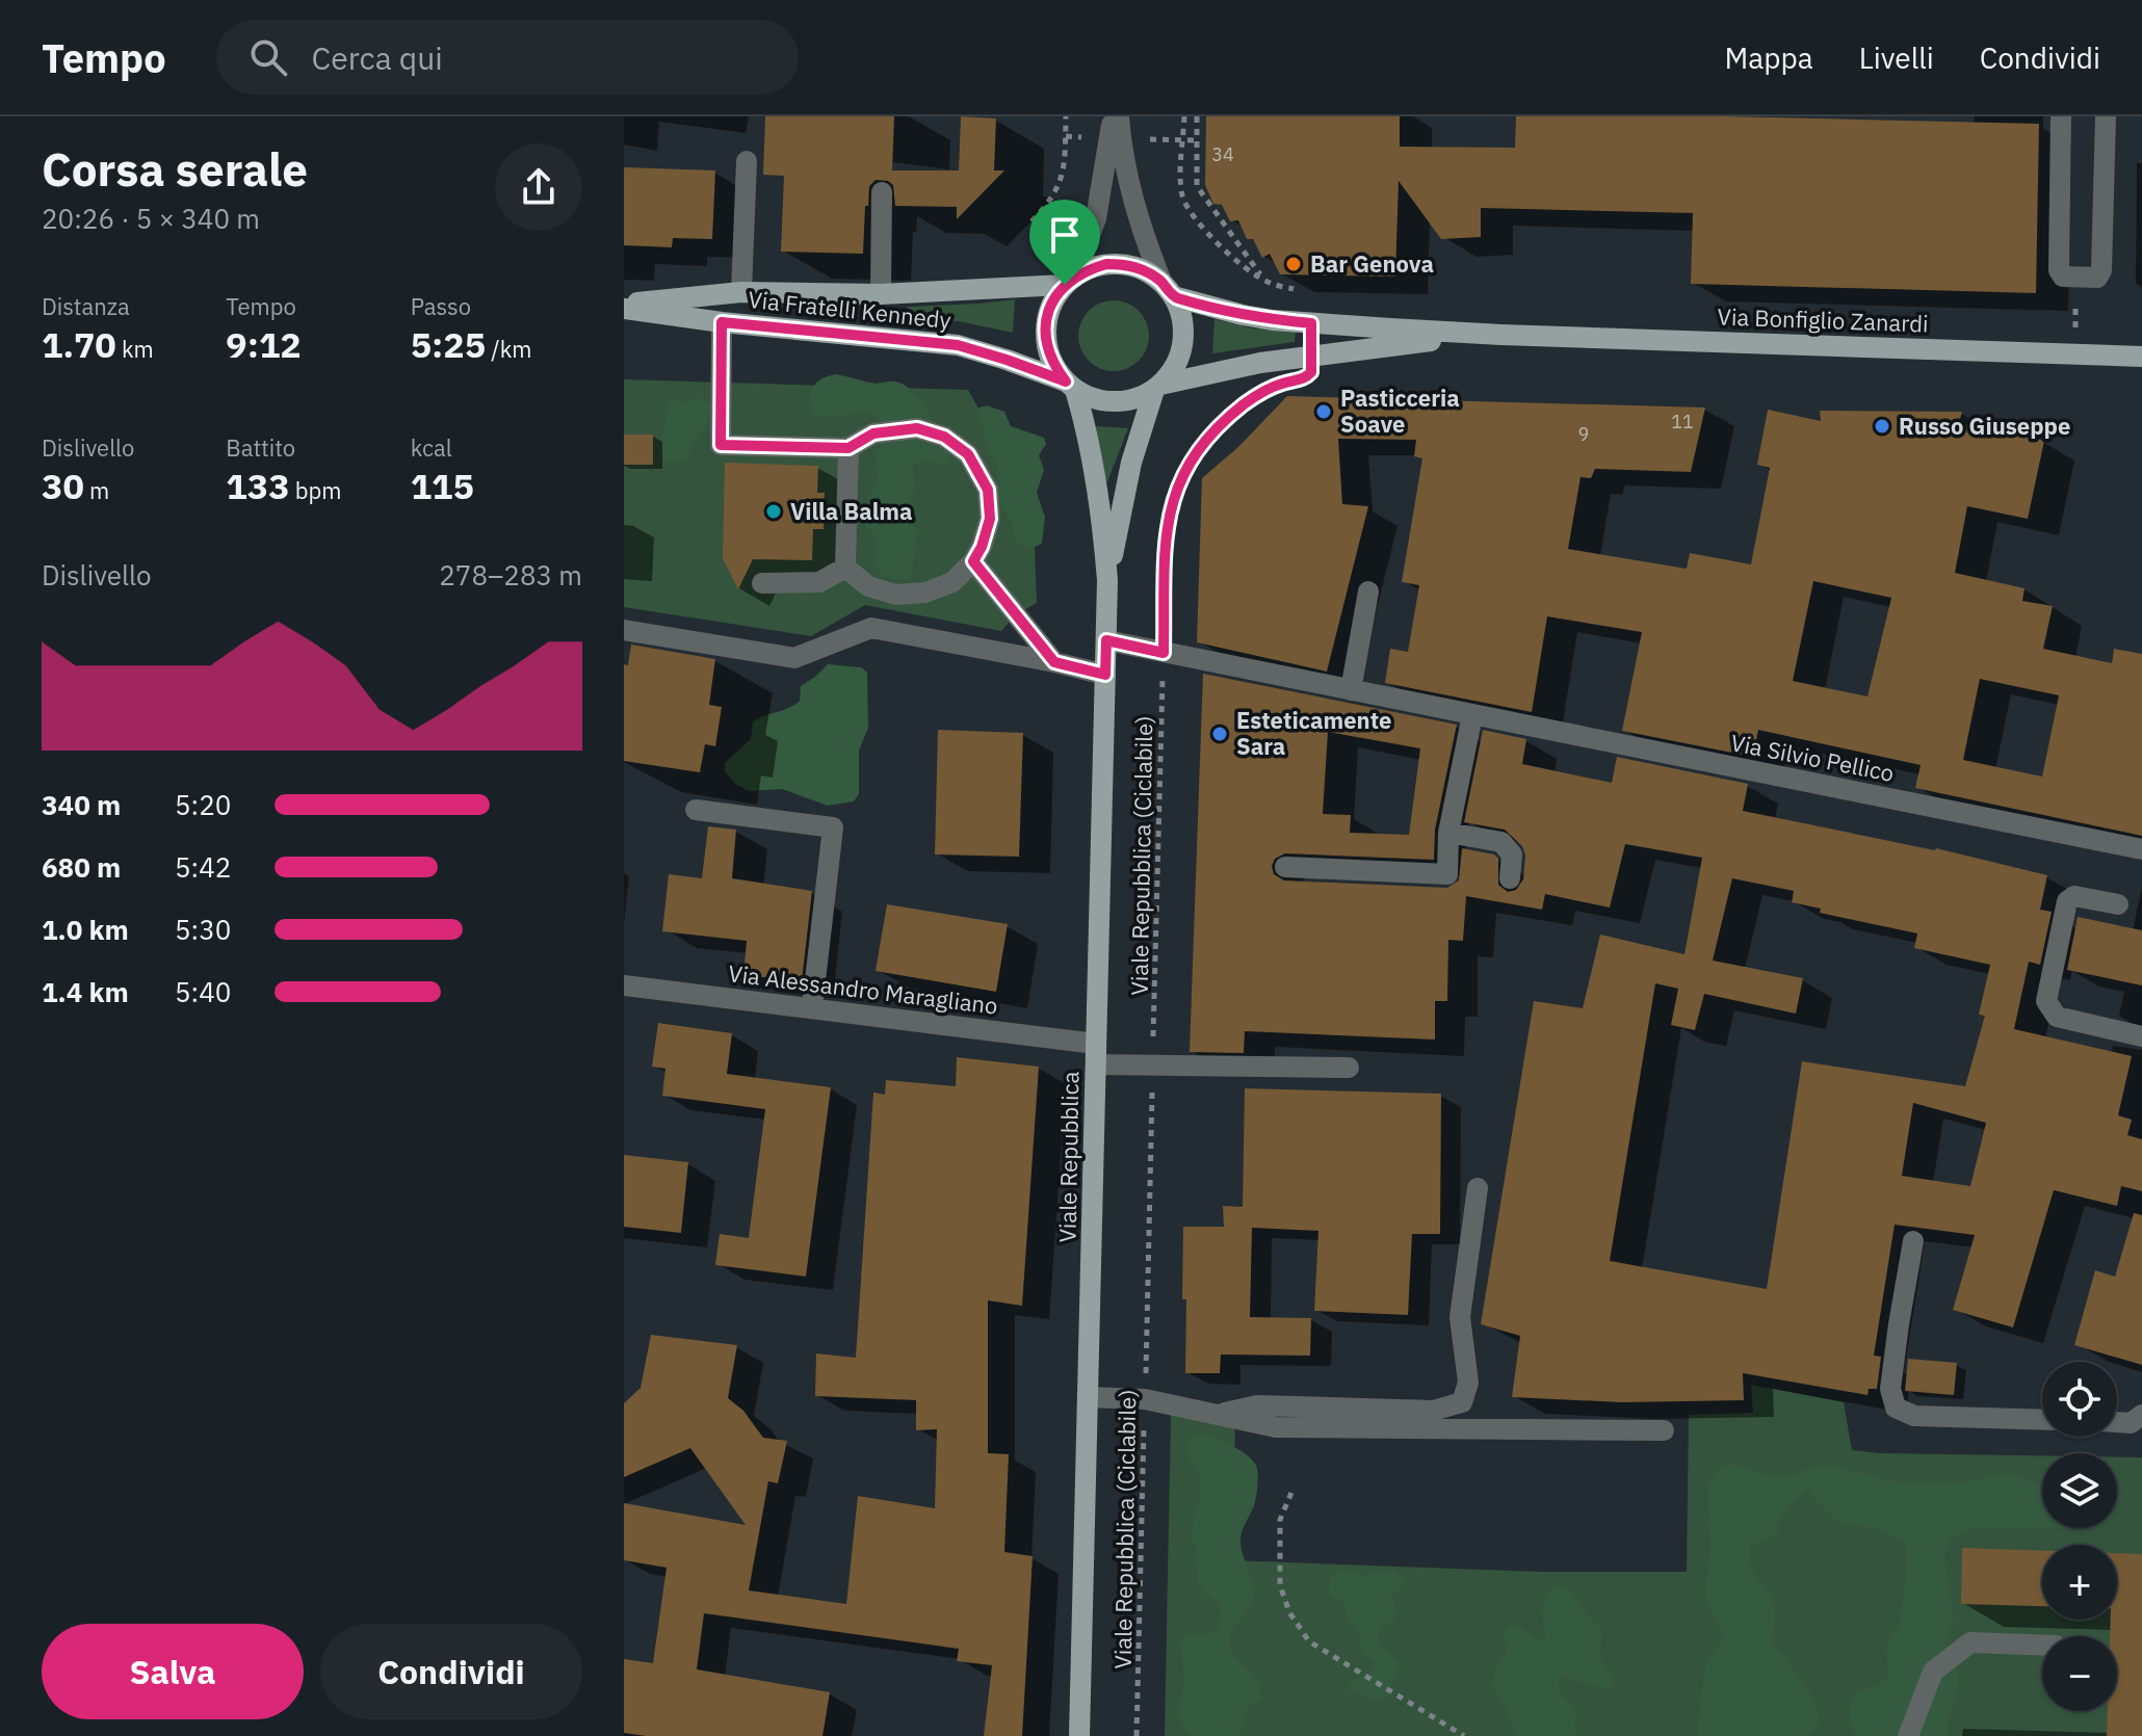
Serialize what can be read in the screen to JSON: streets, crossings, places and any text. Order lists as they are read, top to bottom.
{
  "streets": {
    "main road": ["Via Fratelli Kennedy", "Via Bonfiglio Zanardi", "Viale Repubblica"],
    "street": ["Via Silvio Pellico", "Via Alessandro Maragliano"],
    "path": ["Viale Repubblica (Ciclabile)"]
  },
  "crossings": [
    ["Via Fratelli Kennedy", "Via Bonfiglio Zanardi"],
    ["Via Fratelli Kennedy", "Viale Repubblica"],
    ["Via Bonfiglio Zanardi", "Viale Repubblica"],
    ["Via Silvio Pellico", "Viale Repubblica (Ciclabile)"],
    ["Via Silvio Pellico", "Viale Repubblica"],
    ["Viale Repubblica (Ciclabile)", "Via Alessandro Maragliano"],
    ["Via Alessandro Maragliano", "Viale Repubblica"]
  ],
  "places": [
    "Bar Genova",
    "Pasticceria Soave",
    "Russo Giuseppe",
    "Villa Balma",
    "Esteticamente Sara"
  ],
  "house_numbers": ["34", "11", "9"],
  "page": {
    "header": "Tempo",
    "search": "Cerca qui",
    "nav": ["Mappa", "Livelli", "Condividi"],
    "heading": ["Corsa serale", "20:26 · 5 × 340 m"],
    "stats": [
      ["Distanza", "1.70 km"],
      ["Tempo", "9:12"],
      ["Passo", "5:25 /km"],
      ["Dislivello", "30 m"],
      ["Battito", "133 bpm"],
      ["kcal", "115"]
    ],
    "chart": ["Dislivello", "278–283 m"],
    "list": [
      {
        "name": "340 m",
        "note": "5:20"
      },
      {
        "name": "680 m",
        "note": "5:42"
      },
      {
        "name": "1.0 km",
        "note": "5:30"
      },
      {
        "name": "1.4 km",
        "note": "5:40"
      }
    ],
    "map_buttons": ["+", "−"],
    "buttons": ["Salva", "Condividi"]
  }
}
